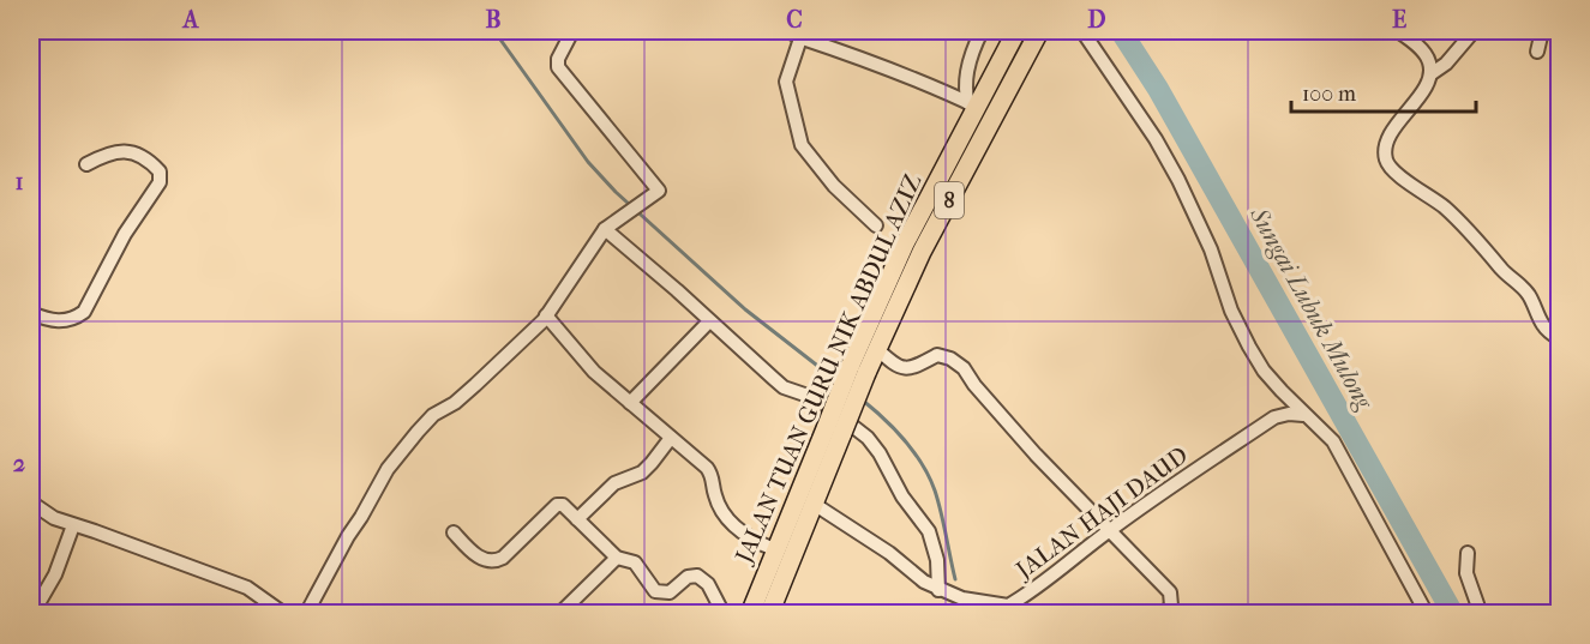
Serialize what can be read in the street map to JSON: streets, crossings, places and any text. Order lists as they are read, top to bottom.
{
  "streets": {
    "main road": ["8", "JALAN TUAN GURU NIK ABDUL AZIZ"],
    "street": ["JALAN HAJI DAUD"]
  },
  "crossings": [
    ["JALAN TUAN GURU NIK ABDUL AZIZ", "JALAN HAJI DAUD"]
  ],
  "water": ["Sungai Lubuk Mulong"],
  "scale_bar": "100 m",
  "grid": {
    "columns": [
      "A",
      "B",
      "C",
      "D",
      "E"
    ],
    "rows": ["1", "2"]
  }
}
